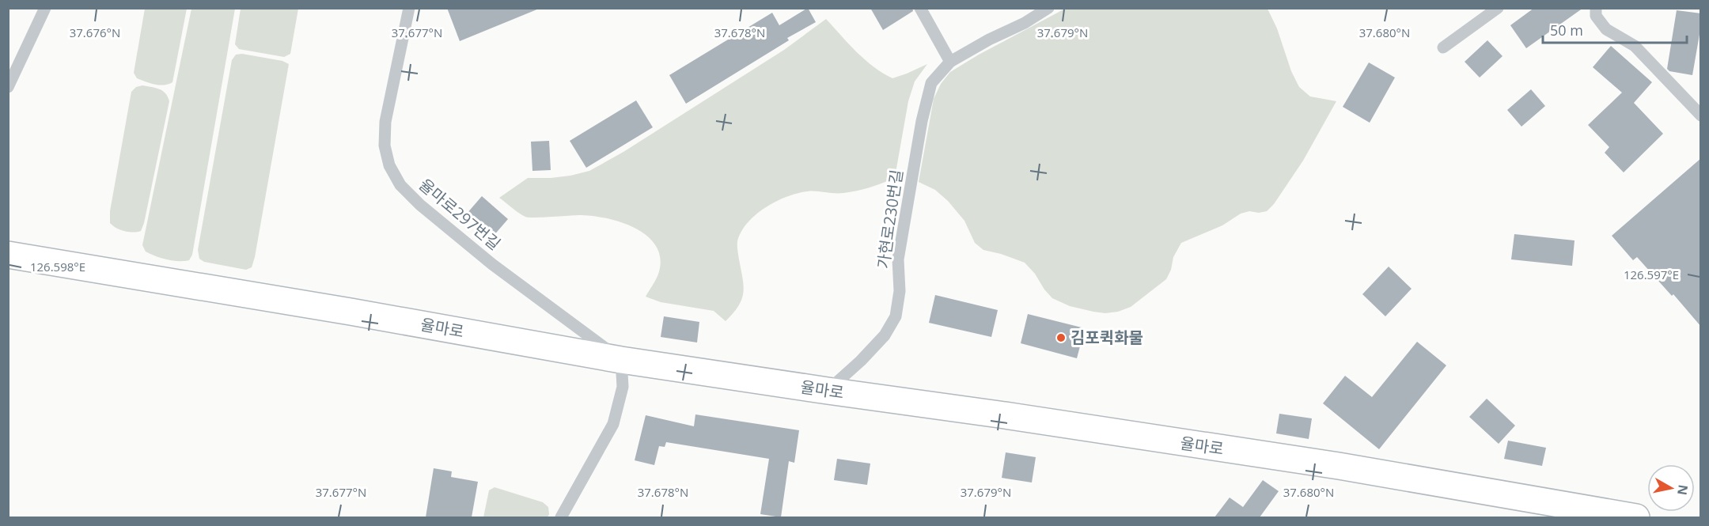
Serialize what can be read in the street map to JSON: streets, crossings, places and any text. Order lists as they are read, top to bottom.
{
  "streets": {
    "street": ["율마로"],
    "lane": ["율마로297번길", "가현로230번길"]
  },
  "crossings": [
    ["율마로297번길", "율마로"],
    ["가현로230번길", "율마로"]
  ],
  "places": ["김포퀵화물"],
  "scale_bar": "50 m",
  "north": "right",
  "coordinates": [
    "37.676°N",
    "37.677°N",
    "37.678°N",
    "37.679°N",
    "37.680°N",
    "126.598°E",
    "126.597°E"
  ]
}
